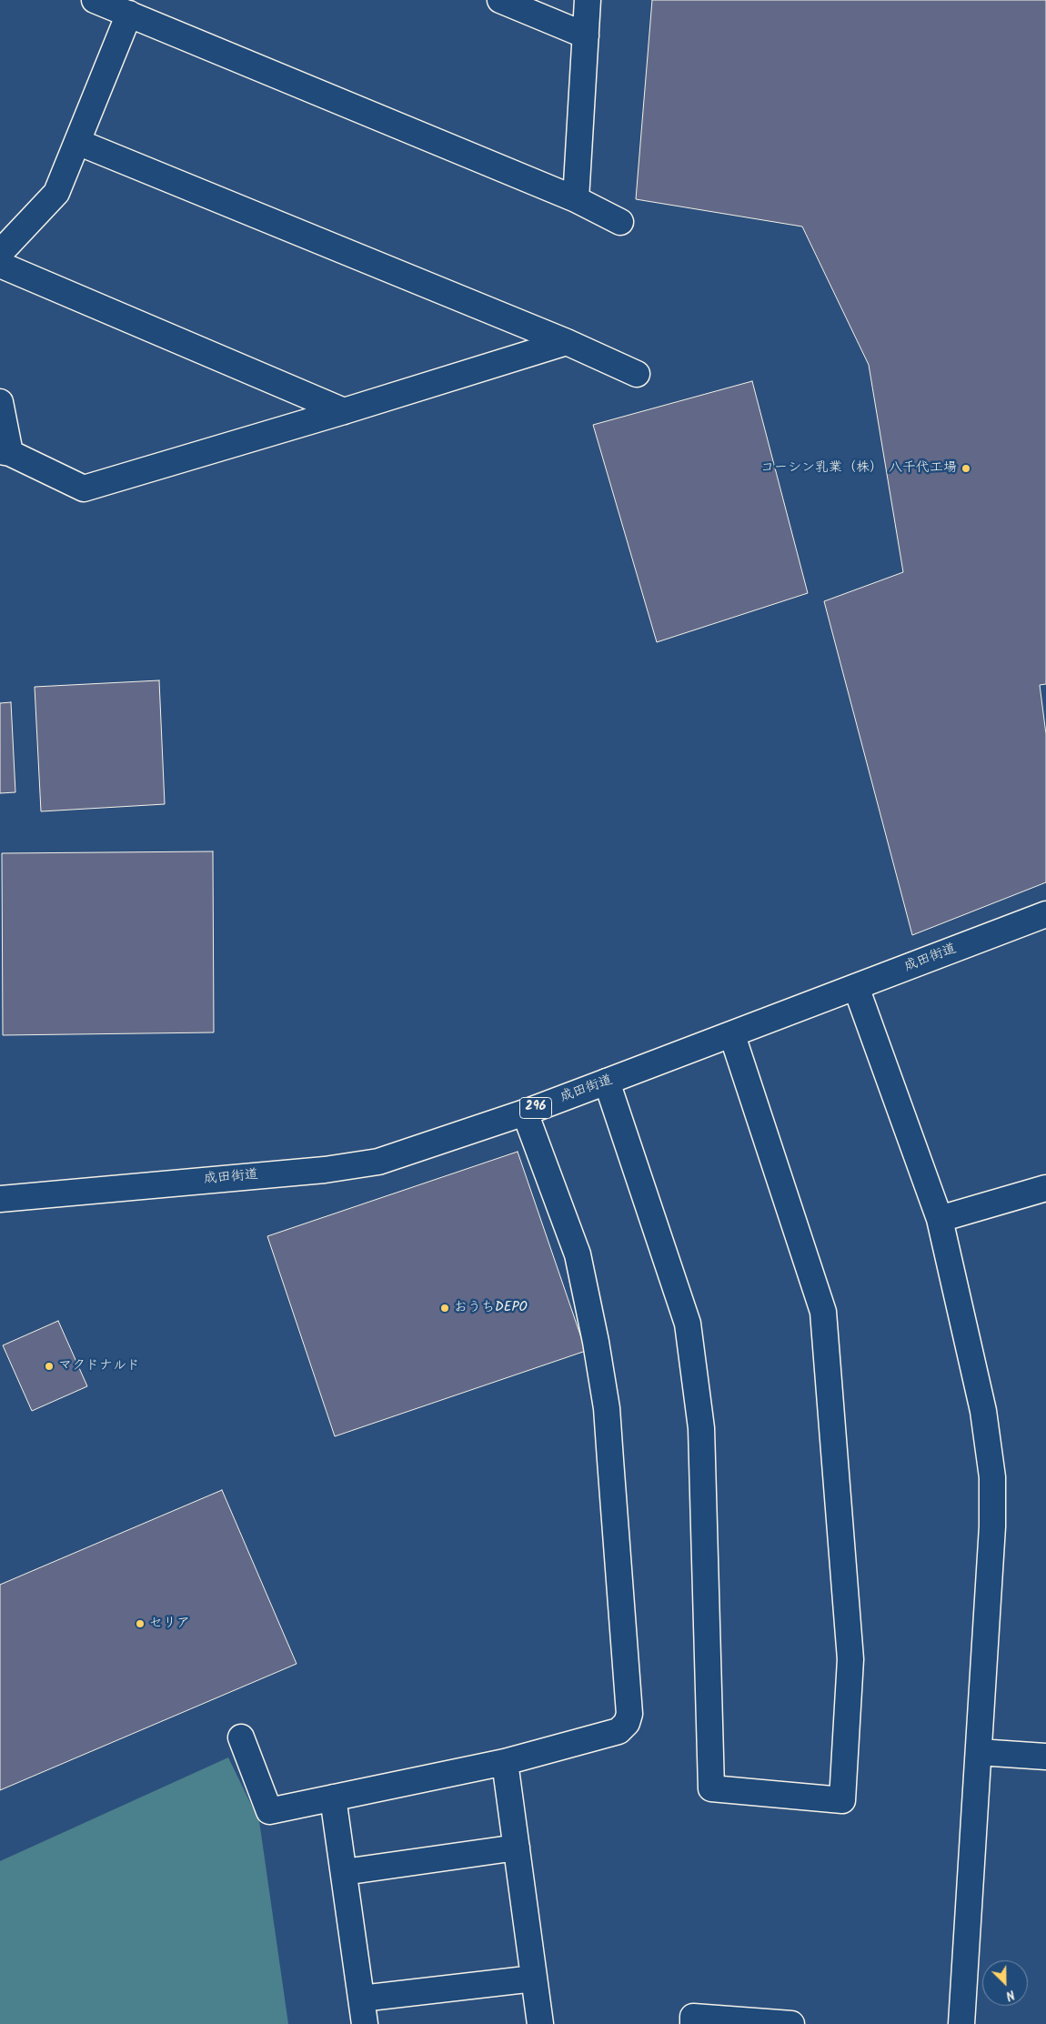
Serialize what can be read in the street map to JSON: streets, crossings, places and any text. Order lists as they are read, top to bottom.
{
  "streets": {
    "main road": ["成田街道", "296"]
  },
  "places": [
    "コーシン乳業（株） 八千代工場",
    "おうちDEPO",
    "マクドナルド",
    "セリア"
  ],
  "north": "bottom right"
}
